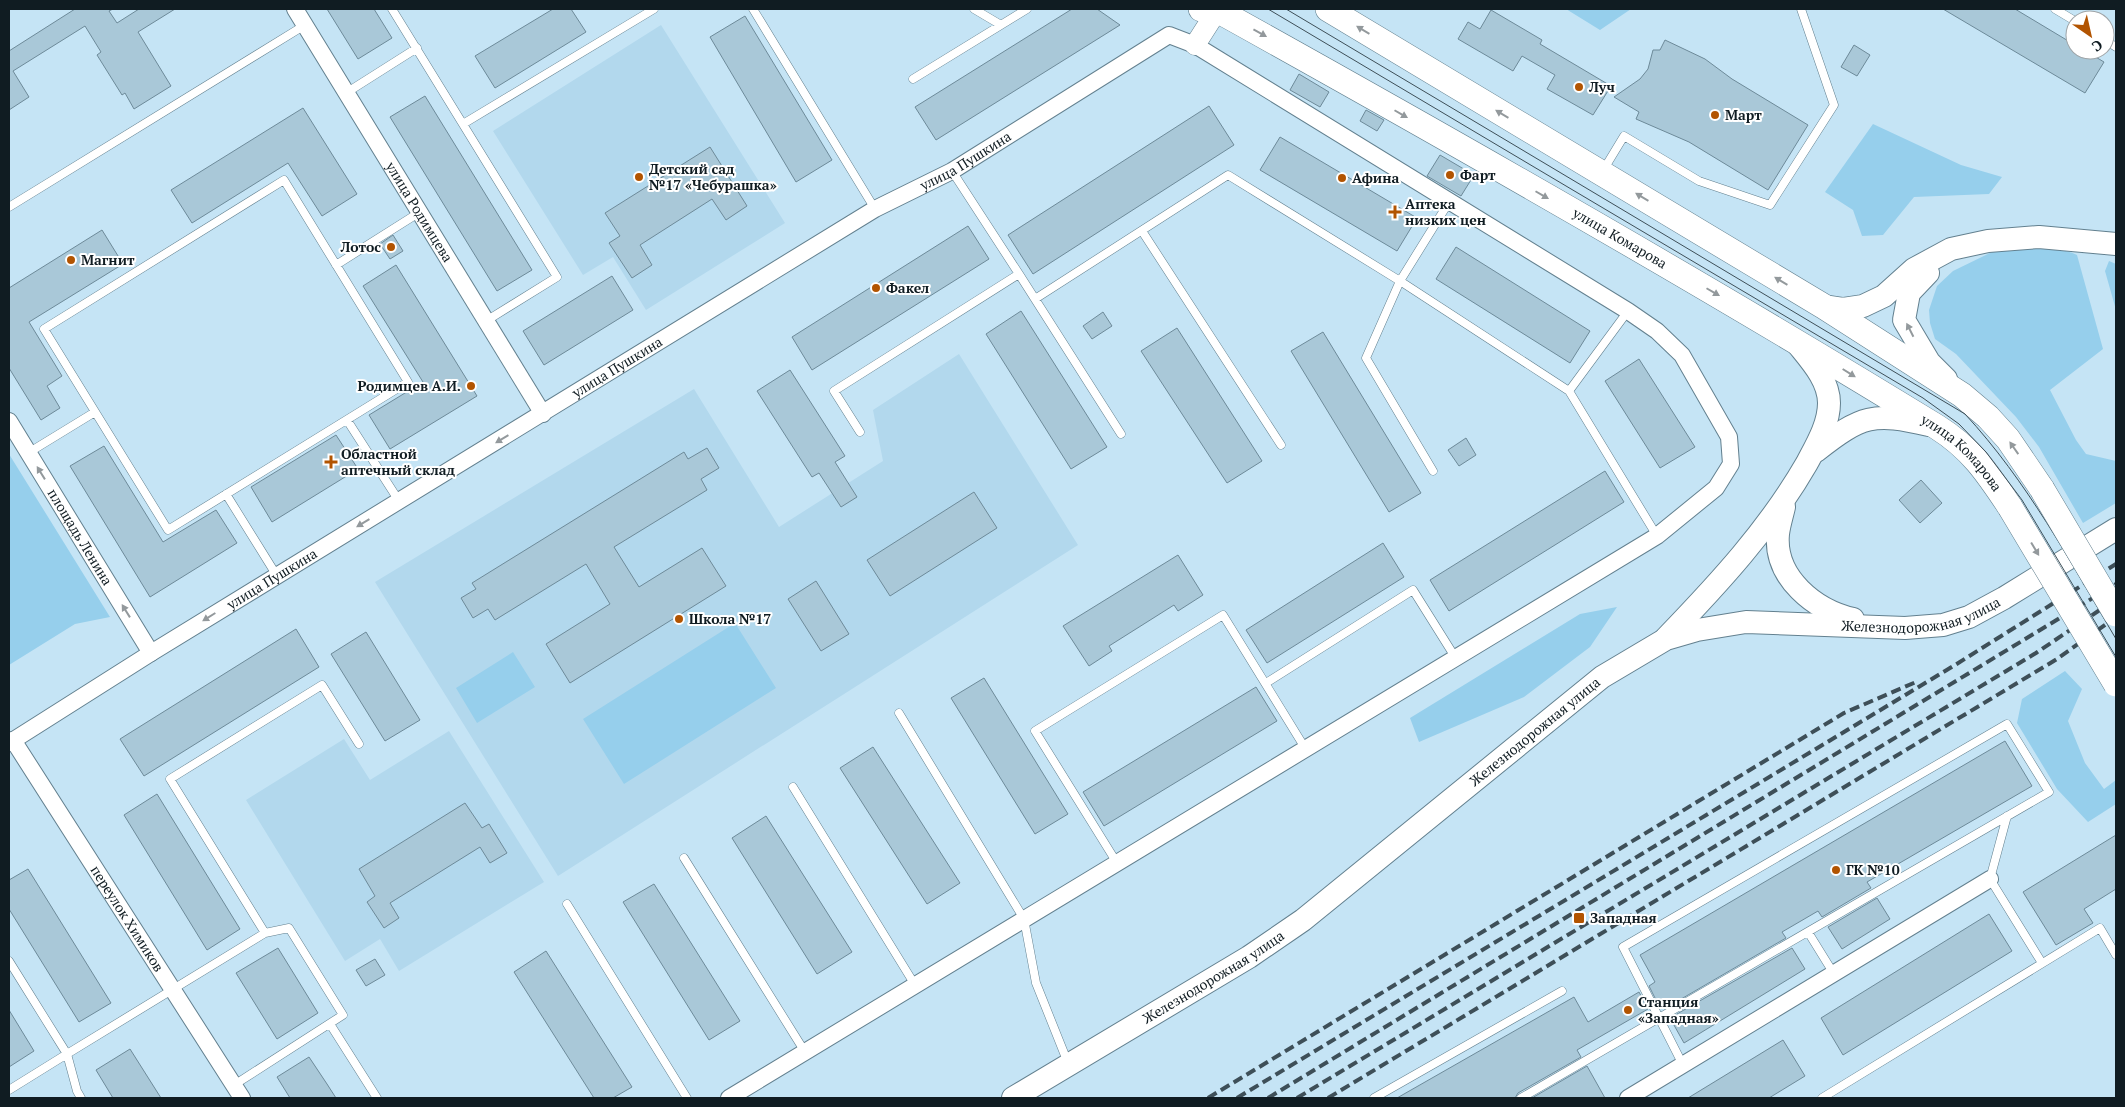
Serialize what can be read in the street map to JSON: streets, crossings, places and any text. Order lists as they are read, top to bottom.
{
  "streets": {
    "main road": ["улица Комарова", "Железнодорожная улица"],
    "street": [
      "улица Пушкина",
      "улица Родимцева",
      "площадь Ленина",
      "переулок Химиков"
    ]
  },
  "crossings": [
    ["улица Пушкина", "улица Родимцева"],
    ["улица Пушкина", "площадь Ленина"],
    ["улица Пушкина", "переулок Химиков"]
  ],
  "one_way": ["площадь Ленина"],
  "places": {
    "other": [
      "Луч",
      "Март",
      "Фарт",
      "Детский сад №17 «Чебурашка»",
      "Афина",
      "Лотос",
      "Магнит",
      "Факел",
      "Родимцев А.И.",
      "Школа №17",
      "ГК №10",
      "Станция «Западная»"
    ],
    "health": ["Аптека низких цен", "Областной аптечный склад"],
    "transit": ["Западная"]
  },
  "north": "bottom right"
}
